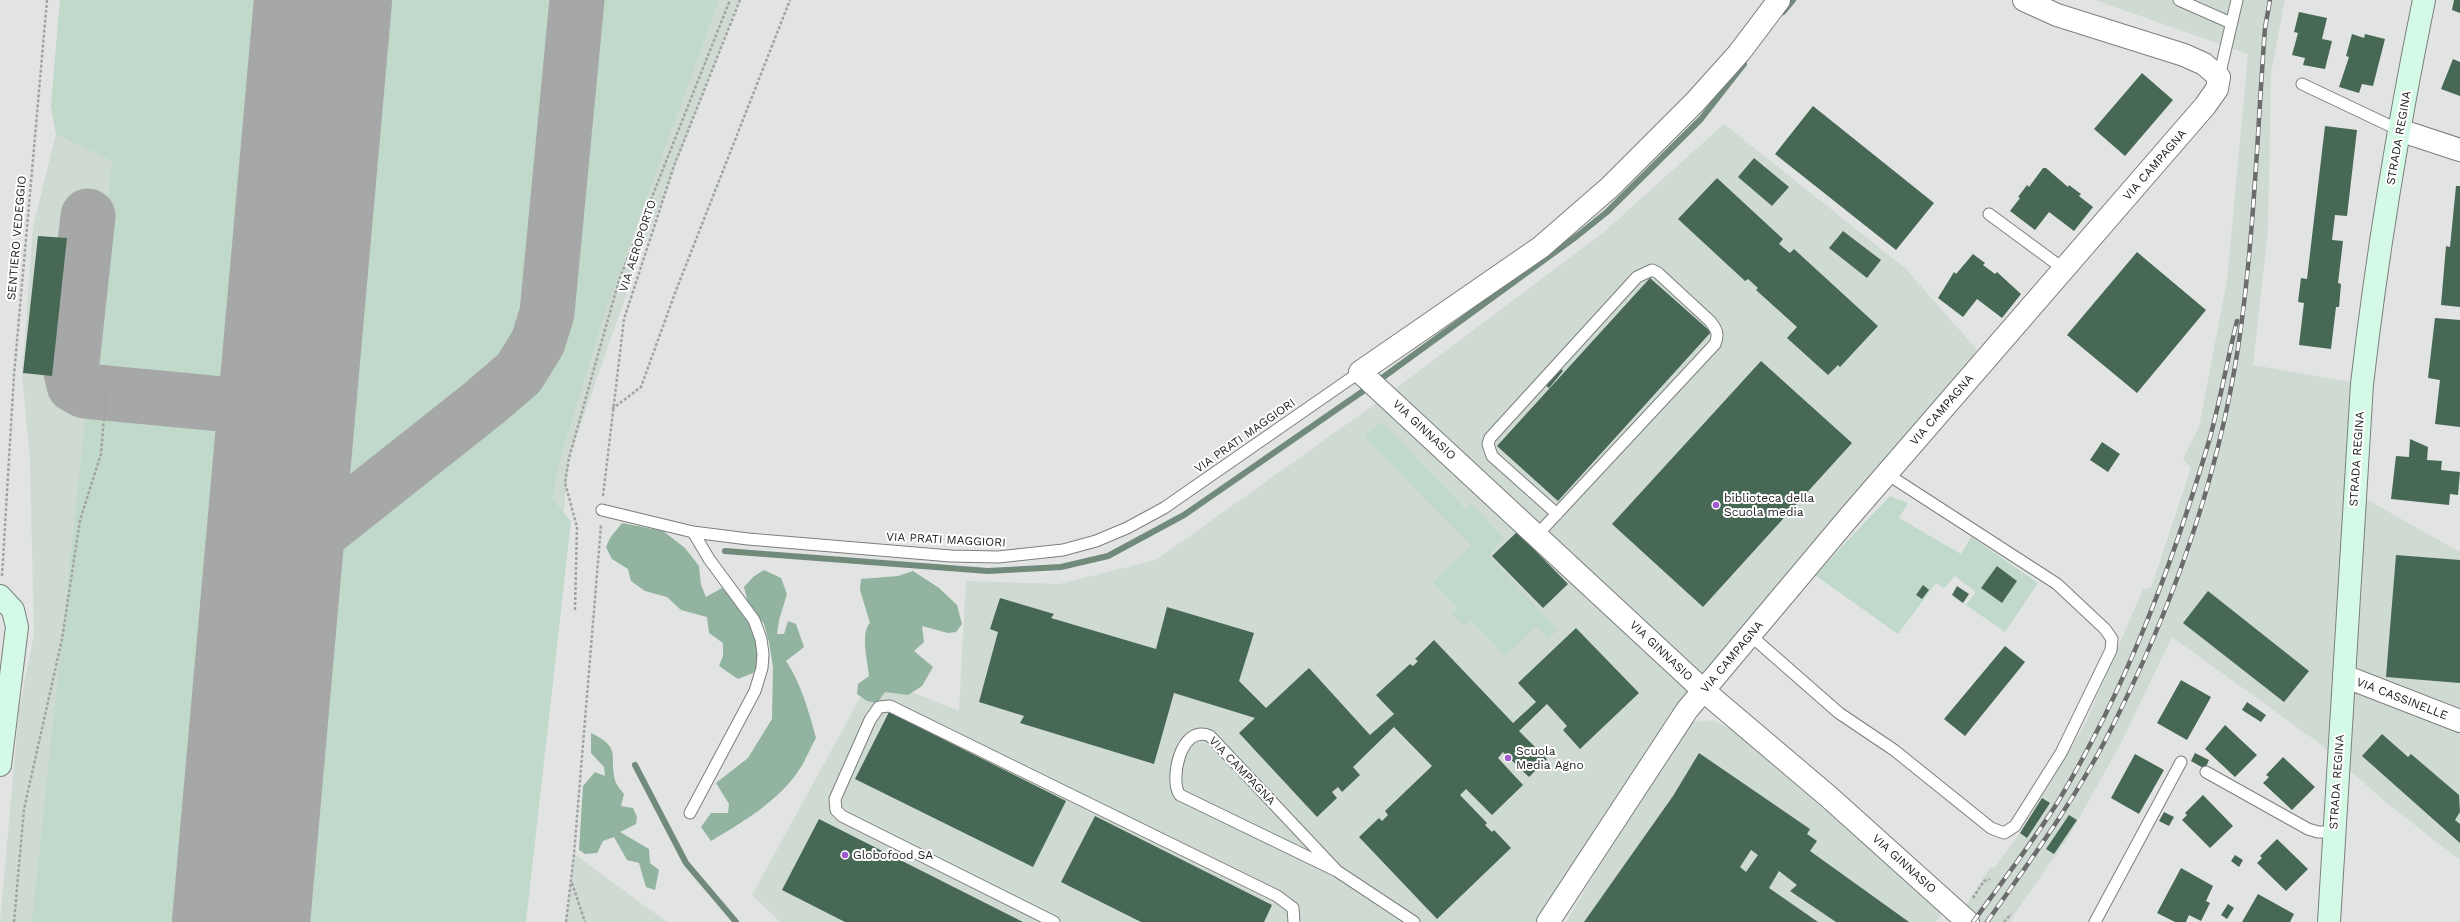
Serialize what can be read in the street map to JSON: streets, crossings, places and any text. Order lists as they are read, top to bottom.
{
  "streets": {
    "main road": ["STRADA REGINA"],
    "street": ["VIA CAMPAGNA", "VIA GINNASIO", "VIA CASSINELLE"],
    "lane": ["VIA PRATI MAGGIORI"],
    "path": ["SENTIERO VEDEGGIO", "VIA AEROPORTO"]
  },
  "crossings": [
    ["STRADA REGINA", "VIA CASSINELLE"],
    ["VIA CAMPAGNA", "VIA GINNASIO"],
    ["VIA AEROPORTO", "VIA PRATI MAGGIORI"],
    ["VIA GINNASIO", "VIA PRATI MAGGIORI"]
  ],
  "places": ["biblioteca della Scuola media", "Scuola Media Agno", "Globofood SA"]
}
